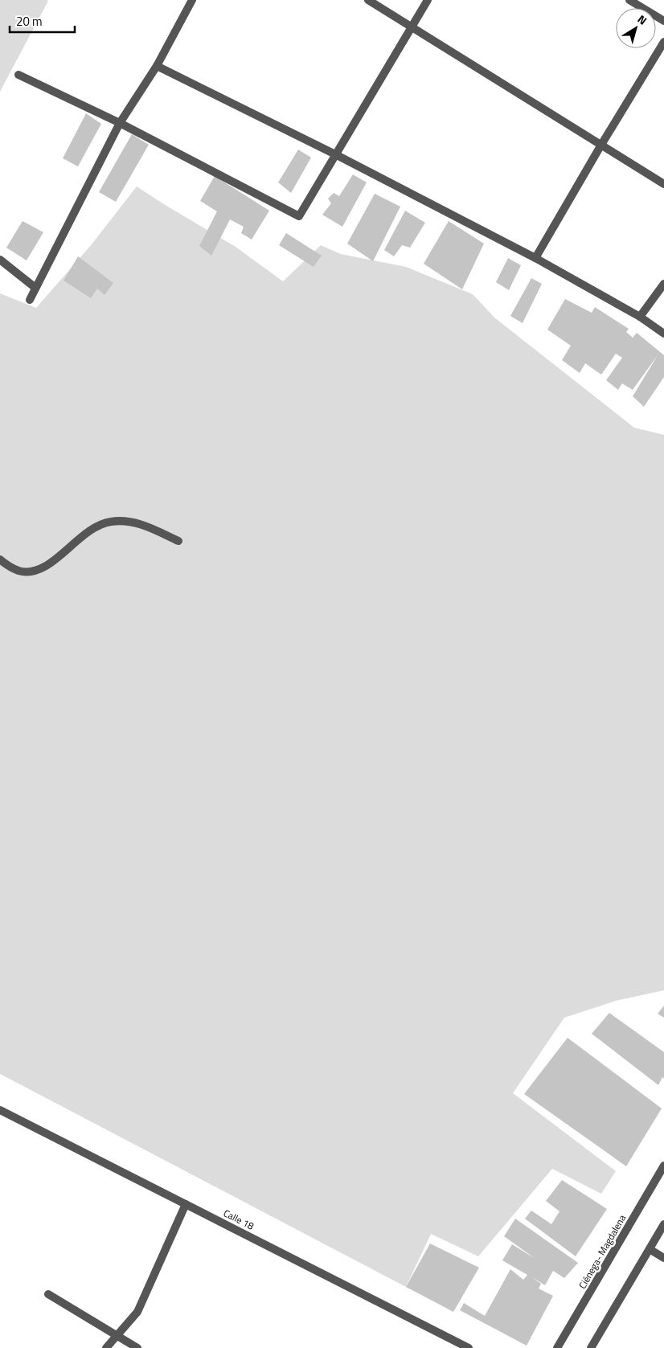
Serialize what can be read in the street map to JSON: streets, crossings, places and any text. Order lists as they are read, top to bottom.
{
  "streets": {
    "street": ["Calle 18", "Ciénega- Magdalena"]
  },
  "scale_bar": "20 m",
  "north": "top right"
}
